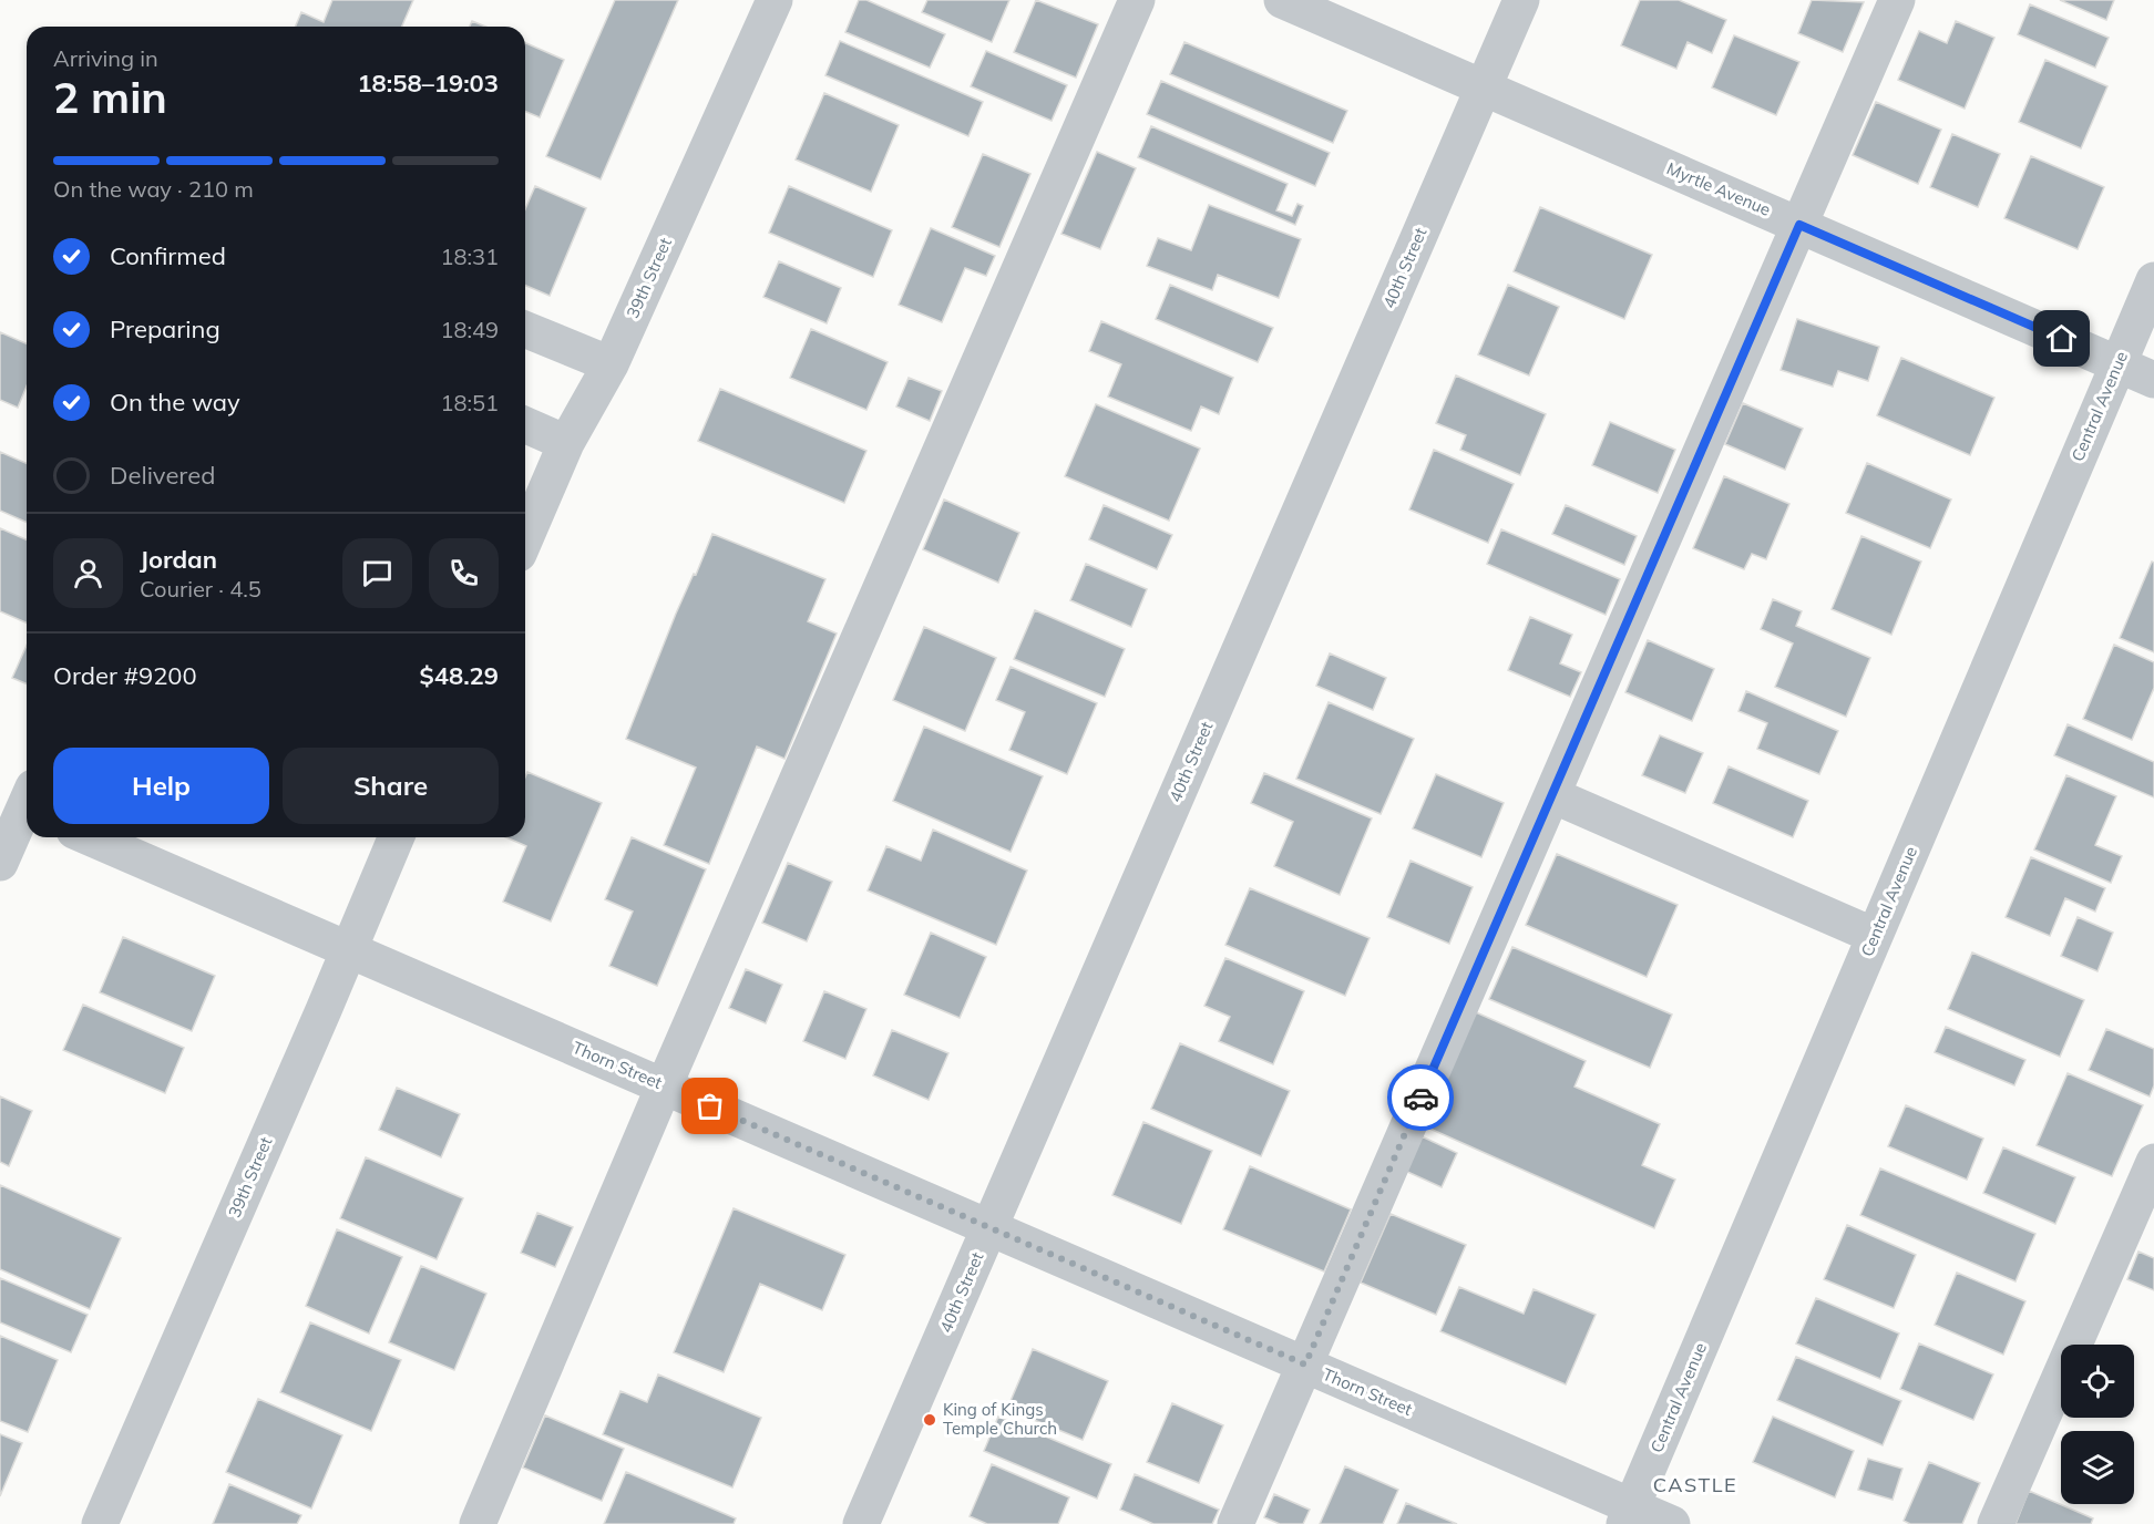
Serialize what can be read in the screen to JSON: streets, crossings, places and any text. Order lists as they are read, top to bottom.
{
  "streets": {
    "street": [
      "Myrtle Avenue",
      "40th Street",
      "39th Street",
      "Central Avenue",
      "Thorn Street"
    ]
  },
  "crossings": [
    ["Myrtle Avenue", "40th Street"],
    ["Myrtle Avenue", "Central Avenue"],
    ["40th Street", "Thorn Street"],
    ["39th Street", "Thorn Street"],
    ["Central Avenue", "Thorn Street"]
  ],
  "districts": ["CASTLE"],
  "places": ["King of Kings Temple Church"],
  "page": {
    "heading": ["2 min", "Arriving in", "18:58–19:03"],
    "panel": [
      "Jordan",
      "Courier · 4.5",
      "Order #9200",
      "$48.29"
    ],
    "bar": "On the way · 210 m",
    "list": [
      ["Confirmed", "18:31"],
      ["Preparing", "18:49"],
      ["On the way", "18:51"],
      "Delivered"
    ],
    "buttons": ["Help", "Share"]
  }
}
